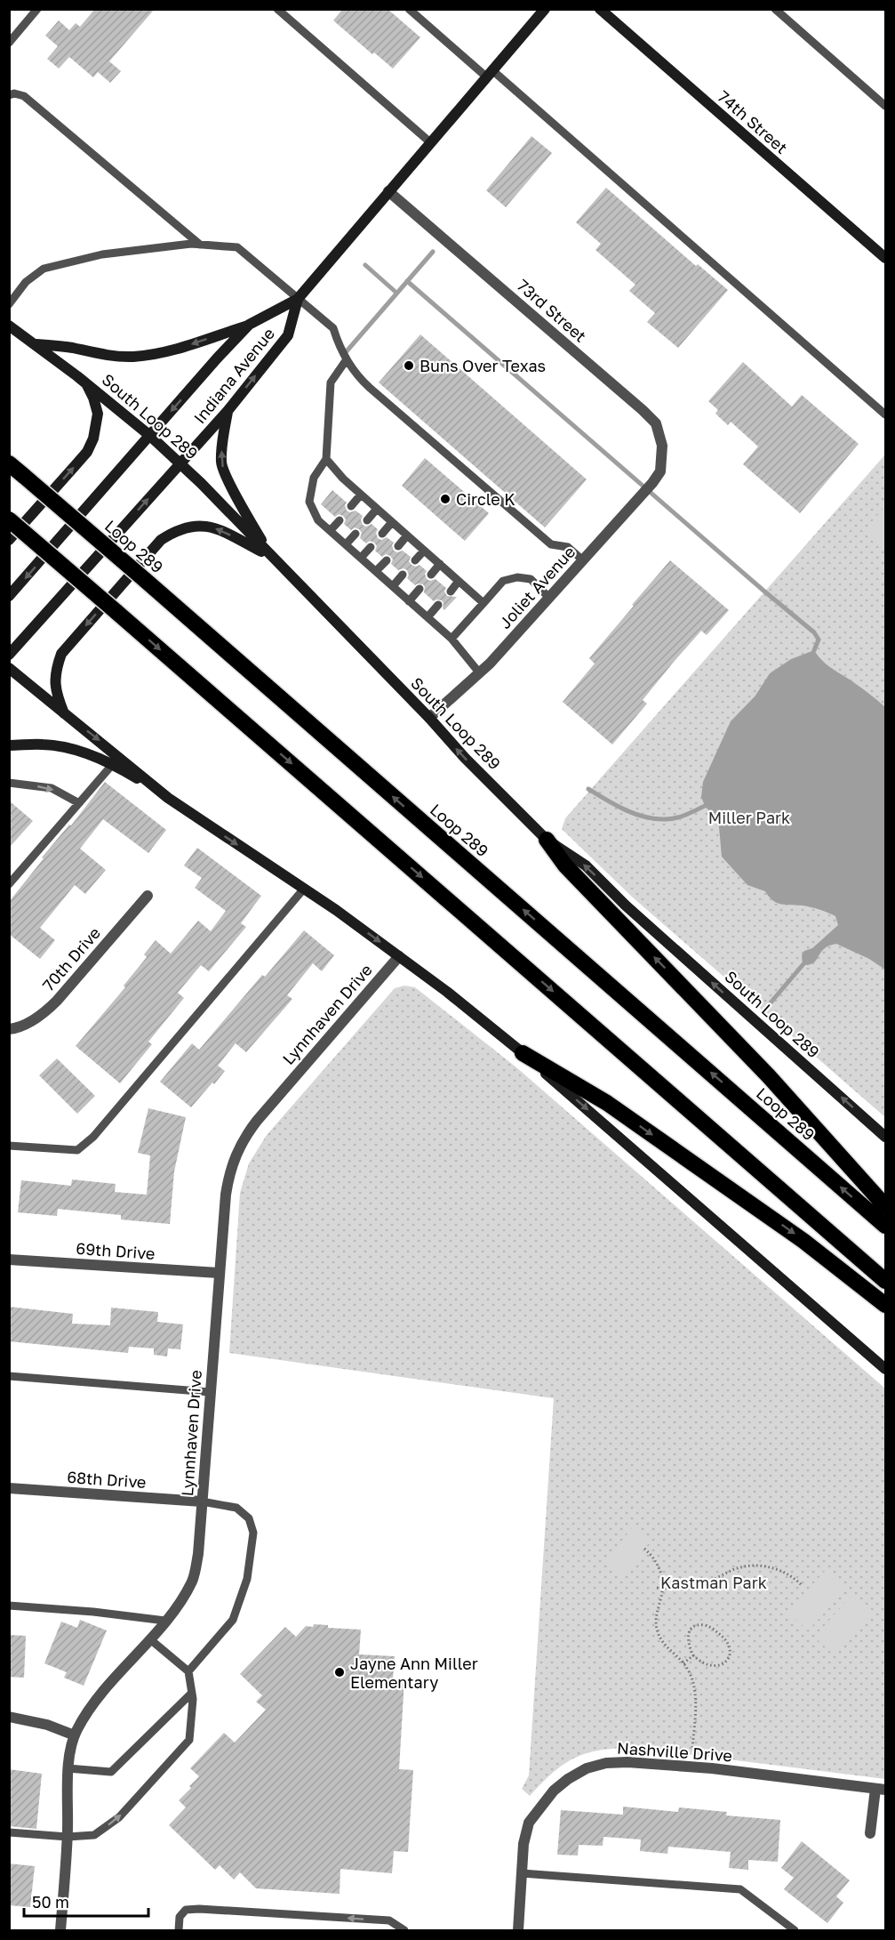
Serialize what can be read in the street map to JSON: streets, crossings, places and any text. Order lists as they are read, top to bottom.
{
  "streets": {
    "highway": ["Loop 289"],
    "main road": ["74th Street", "Indiana Avenue", "South Loop 289"],
    "street": [
      "73rd Street",
      "Joliet Avenue",
      "70th Drive",
      "Lynnhaven Drive",
      "69th Drive",
      "68th Drive",
      "Nashville Drive"
    ]
  },
  "crossings": [
    ["73rd Street", "Indiana Avenue"],
    ["73rd Street", "Joliet Avenue"],
    ["Indiana Avenue", "South Loop 289"],
    ["South Loop 289", "Joliet Avenue"],
    ["Lynnhaven Drive", "69th Drive"],
    ["Lynnhaven Drive", "68th Drive"]
  ],
  "one_way": ["South Loop 289"],
  "parks": ["Miller Park", "Kastman Park"],
  "places": ["Buns Over Texas", "Circle K", "Jayne Ann Miller Elementary"],
  "scale_bar": "50 m"
}
